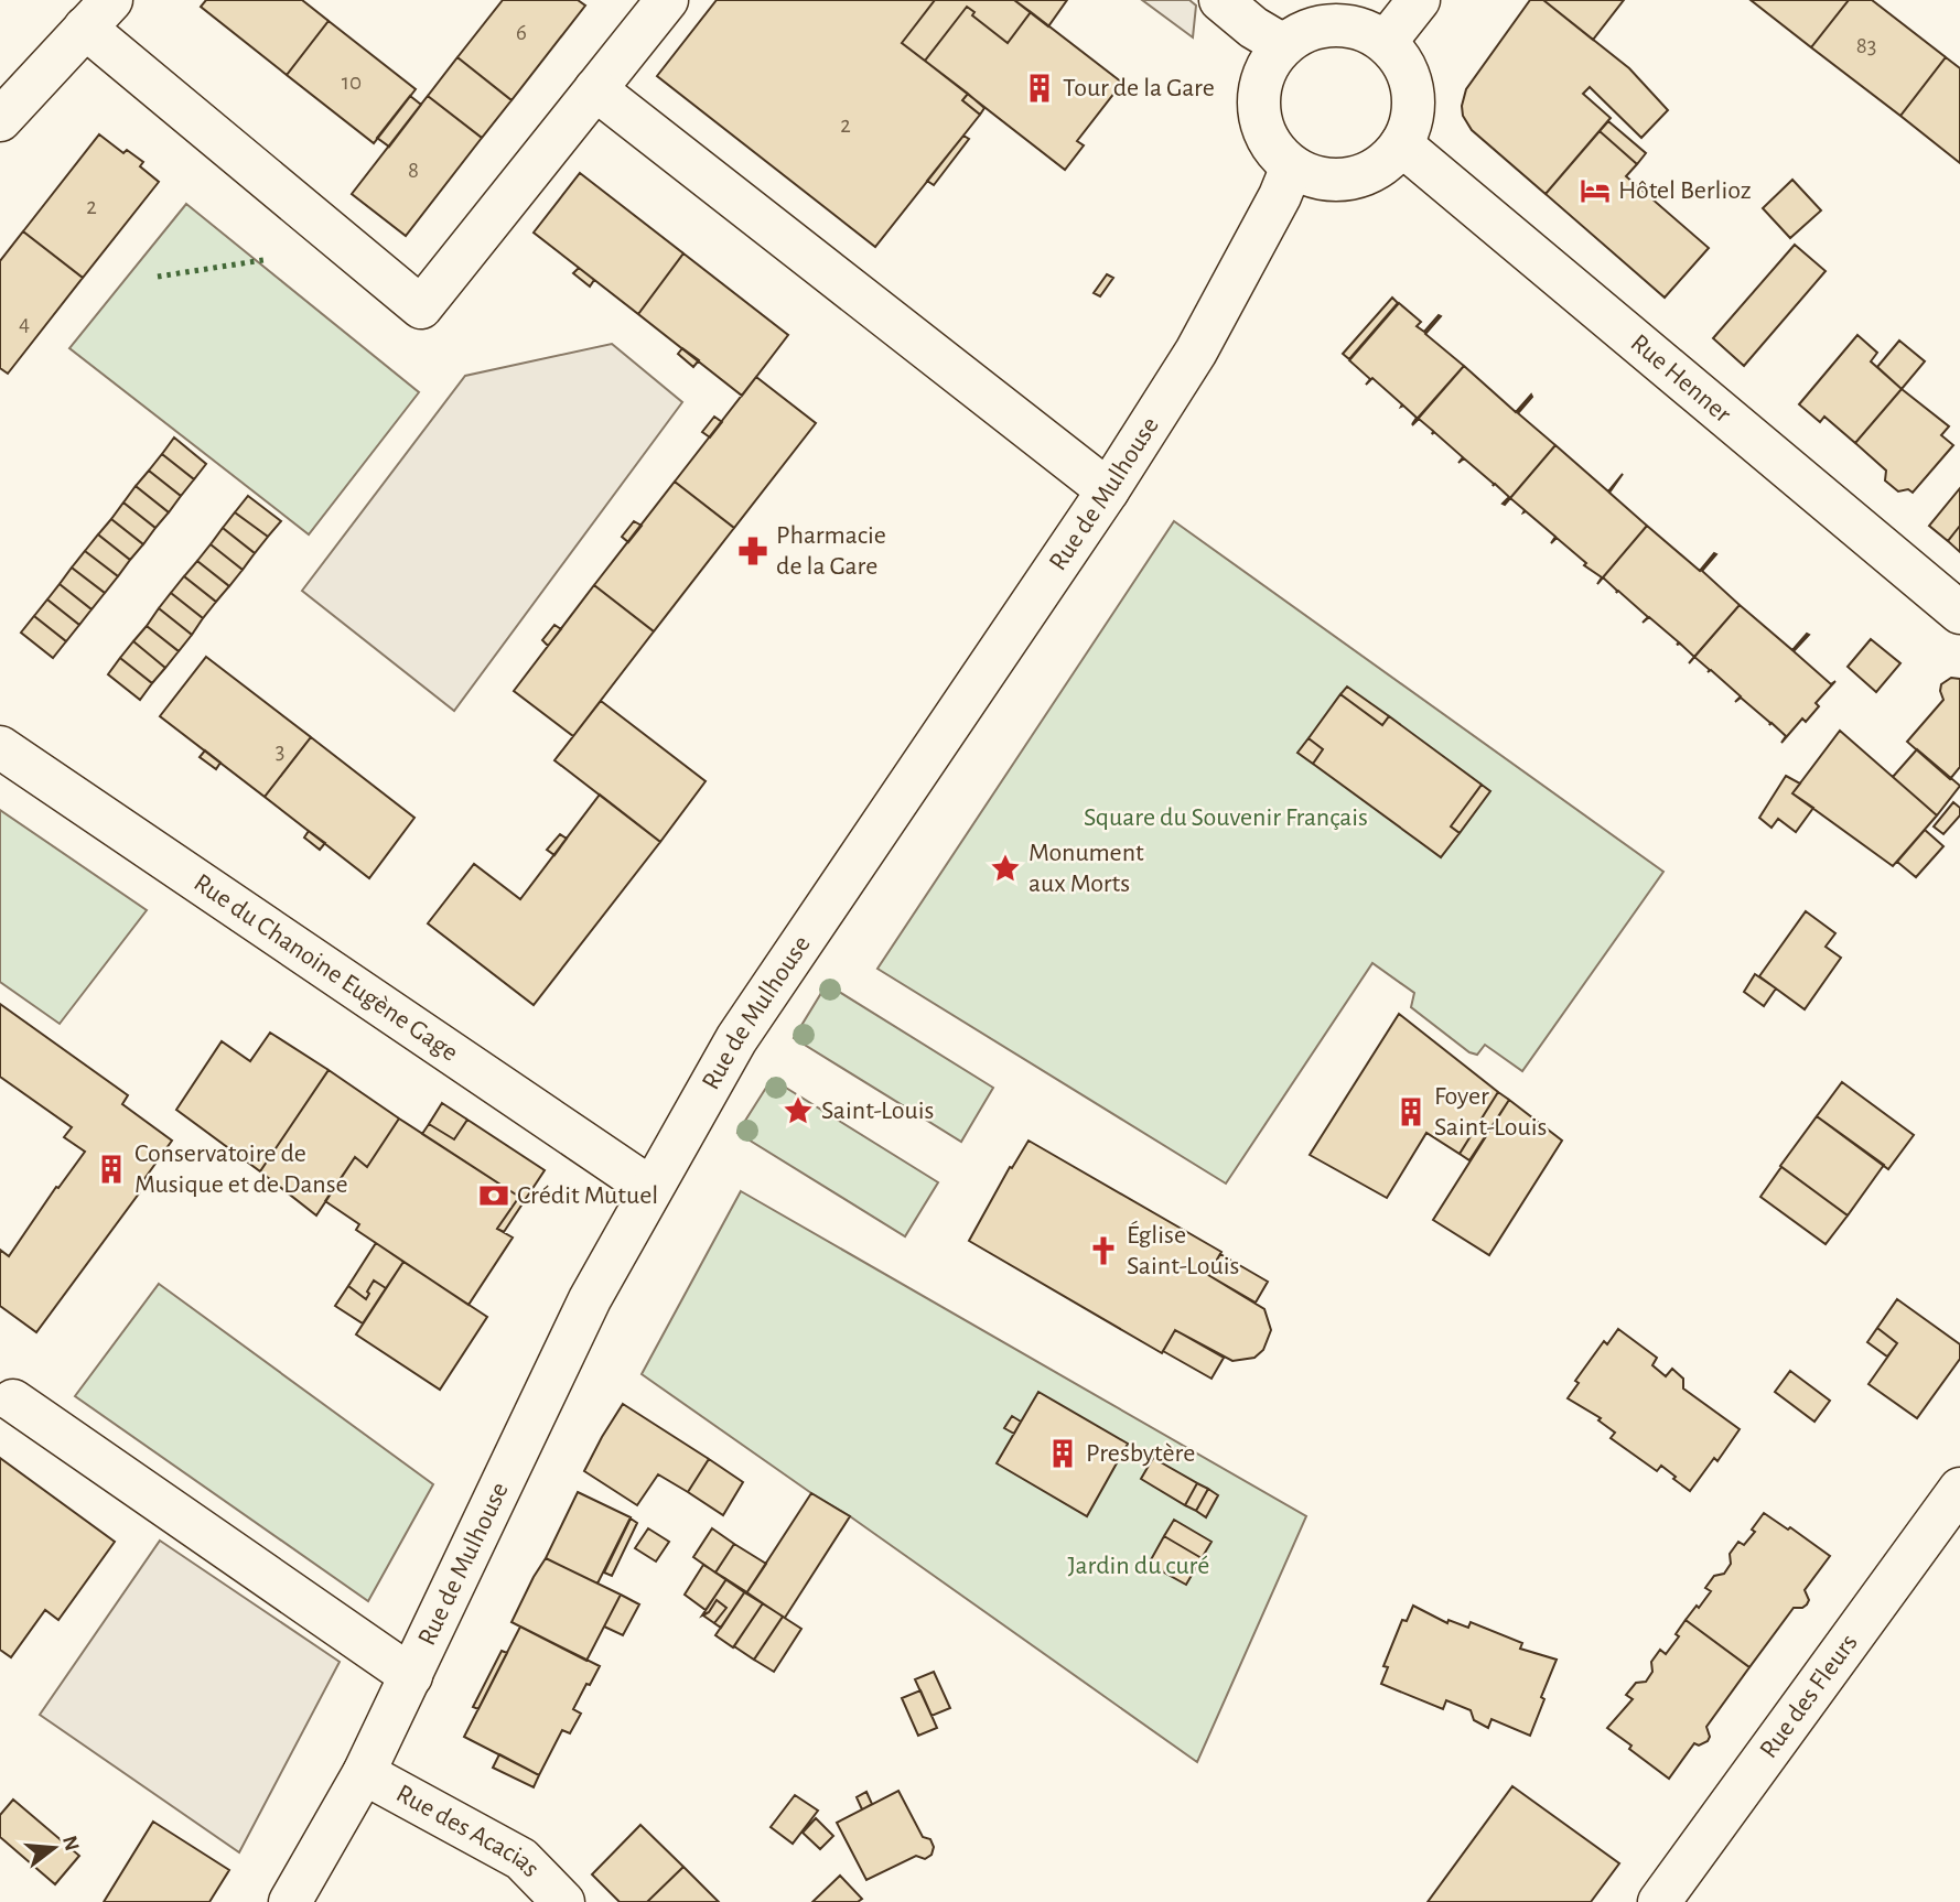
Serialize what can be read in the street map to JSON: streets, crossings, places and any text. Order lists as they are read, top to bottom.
{
  "streets": {
    "main road": [
      "Rue Henner",
      "Rue de Mulhouse",
      "Rue du Chanoine Eugène Gage",
      "Rue des Fleurs",
      "Rue des Acacias"
    ]
  },
  "crossings": [
    ["Rue Henner", "Rue de Mulhouse"],
    ["Rue de Mulhouse", "Rue du Chanoine Eugène Gage"],
    ["Rue de Mulhouse", "Rue des Acacias"]
  ],
  "parks": ["Square du Souvenir Français", "Jardin du curé"],
  "places": {
    "building": [
      "Tour de la Gare",
      "Foyer Saint-Louis",
      "Conservatoire de Musique et de Danse",
      "Presbytère"
    ],
    "hotel": ["Hôtel Berlioz"],
    "pharmacy": ["Pharmacie de la Gare"],
    "place": ["Monument aux Morts", "Saint-Louis"],
    "bank": ["Crédit Mutuel"],
    "church": ["Église Saint-Louis"]
  },
  "house_numbers": [
    "6",
    "83",
    "10",
    "2",
    "8",
    "2",
    "4",
    "3"
  ],
  "north": "right"
}
